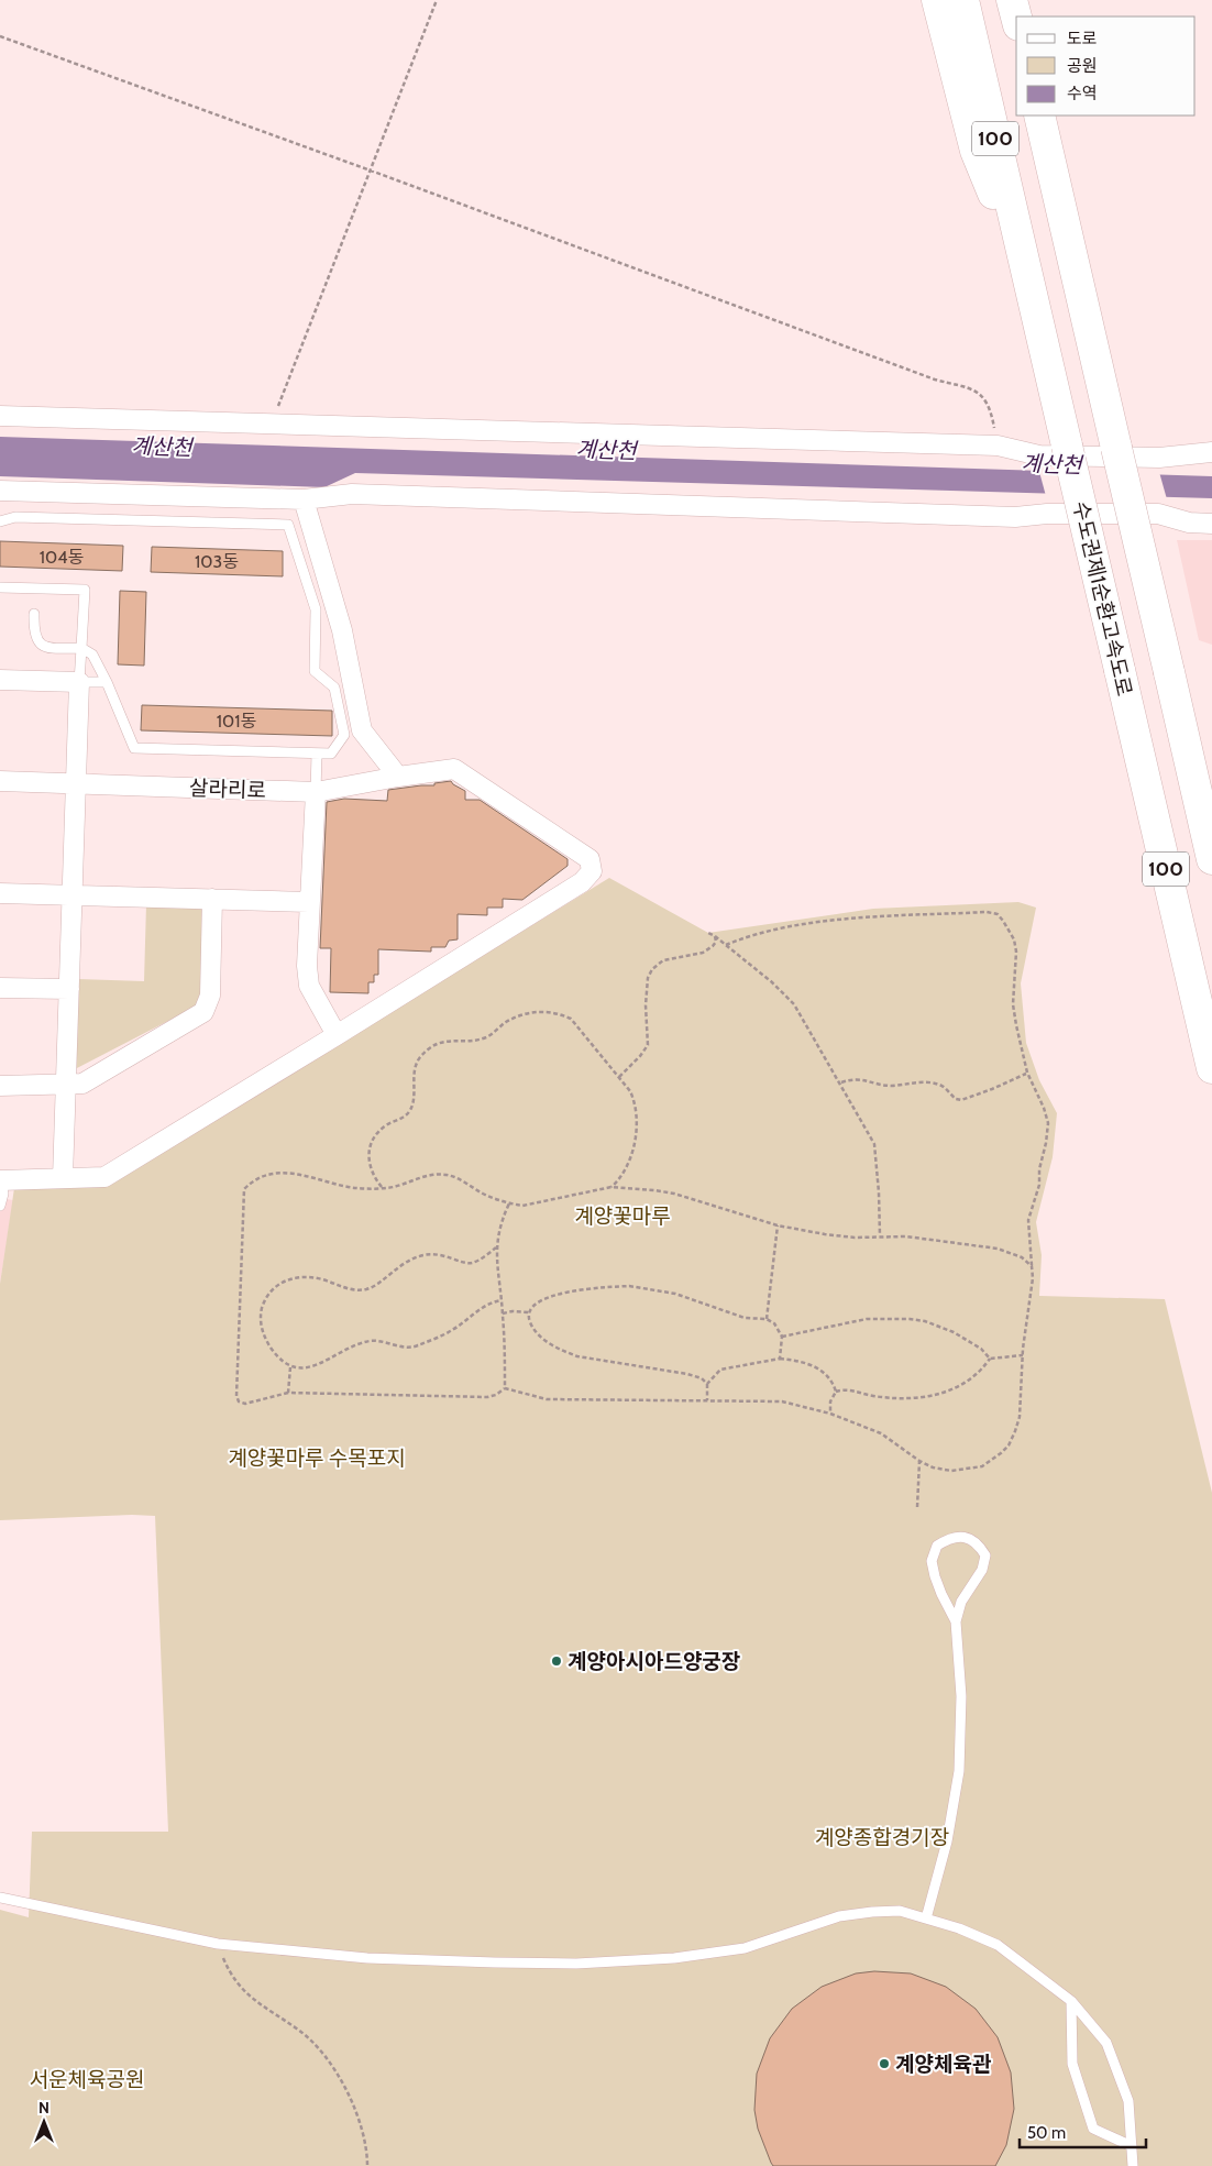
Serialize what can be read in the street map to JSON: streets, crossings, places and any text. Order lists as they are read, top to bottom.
{
  "streets": {
    "highway": ["100", "수도권제1순환고속도로"],
    "street": ["살라리로"]
  },
  "water": ["계산천"],
  "parks": [
    "계양꽃마루",
    "계양꽃마루 수목포지",
    "계양종합경기장",
    "서운체육공원"
  ],
  "places": ["계양아시아드양궁장", "계양체육관"],
  "house_numbers": ["104동", "103동", "101동"],
  "legend": ["도로", "공원", "수역"],
  "scale_bar": "50 m",
  "north": "top"
}
